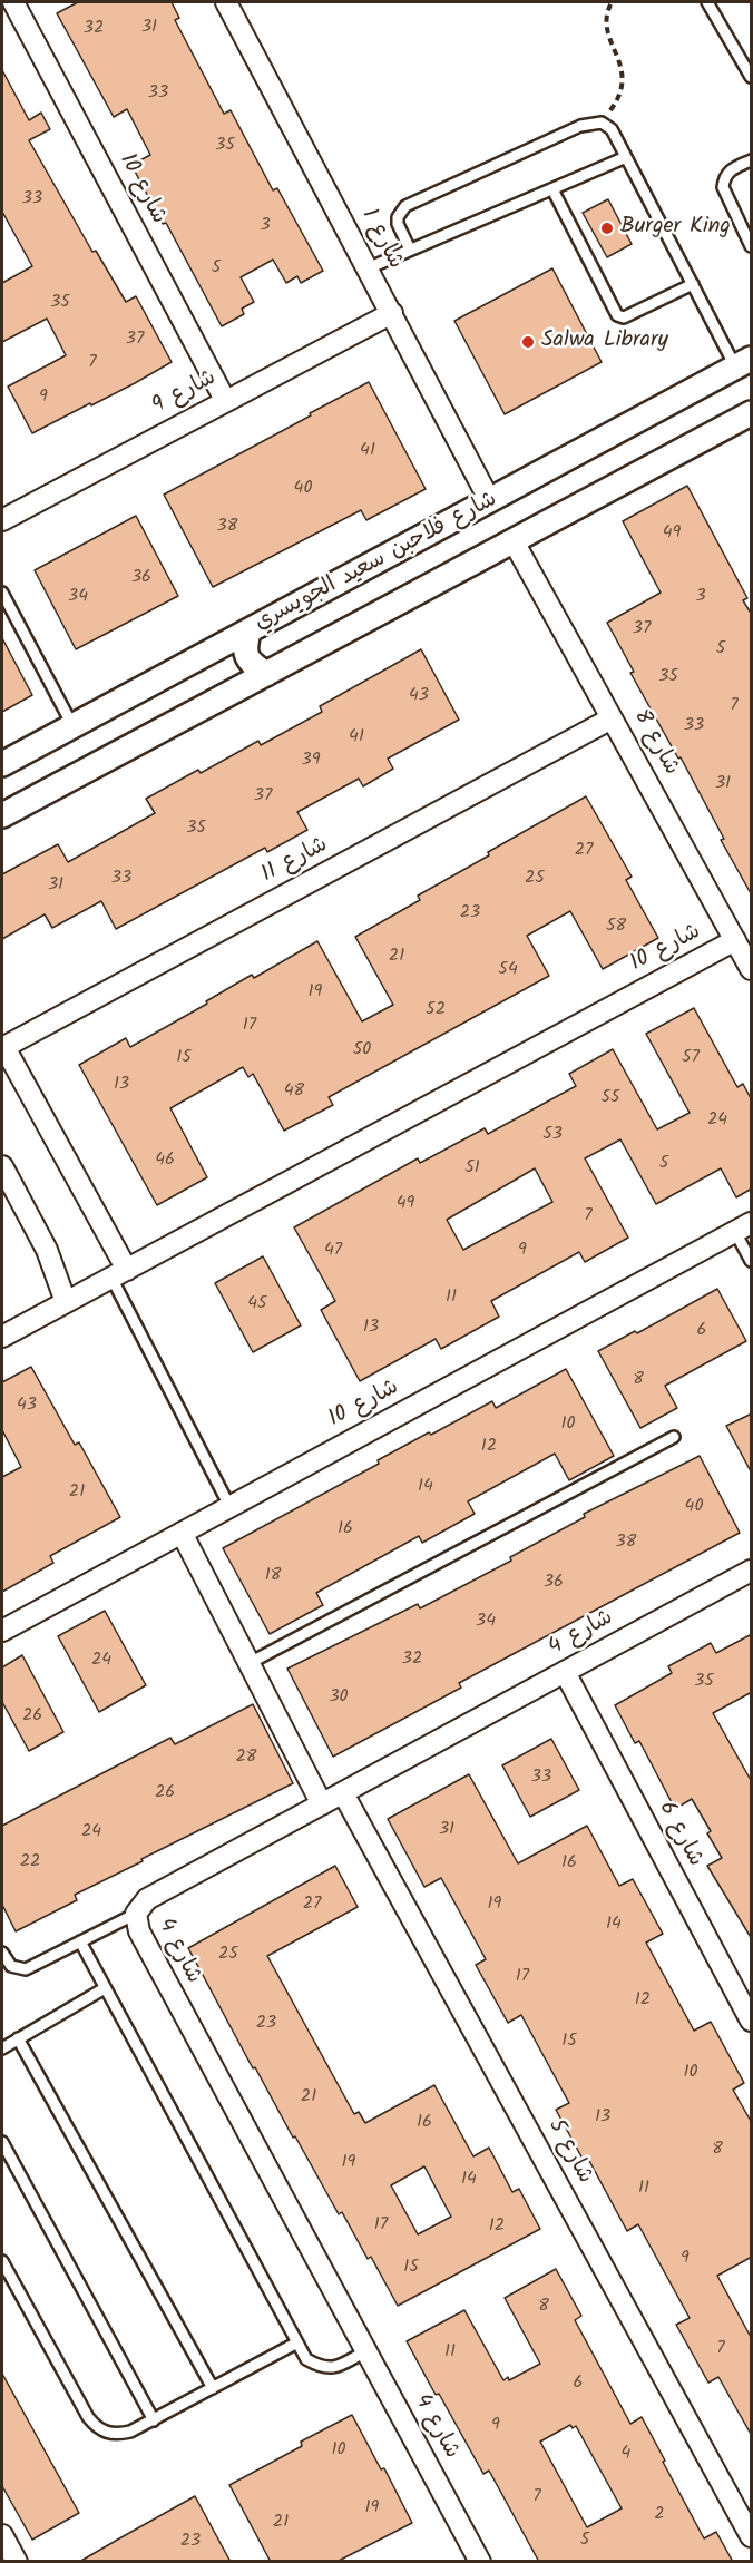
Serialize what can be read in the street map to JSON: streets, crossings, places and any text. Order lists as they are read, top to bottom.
{
  "streets": {
    "street": [
      "شارع 10",
      "شارع 1",
      "شارع 9",
      "شارع فلاحبن سعيد الجويسري",
      "شارع 8",
      "شارع 11",
      "شارع 4",
      "شارع 6",
      "شارع 5"
    ]
  },
  "crossings": [
    ["شارع 10", "شارع 9"],
    ["شارع 10", "شارع 8"],
    ["شارع 1", "شارع 9"],
    ["شارع 1", "شارع فلاحبن سعيد الجويسري"],
    ["شارع فلاحبن سعيد الجويسري", "شارع 8"],
    ["شارع 8", "شارع 11"],
    ["شارع 4", "شارع 6"],
    ["شارع 4", "شارع 5"]
  ],
  "places": ["Burger King", "Salwa Library"],
  "house_numbers": [
    "31",
    "32",
    "33",
    "35",
    "33",
    "3",
    "5",
    "35",
    "37",
    "7",
    "9",
    "41",
    "40",
    "38",
    "49",
    "36",
    "34",
    "3",
    "37",
    "5",
    "35",
    "43",
    "7",
    "33",
    "41",
    "39",
    "31",
    "37",
    "35",
    "27",
    "33",
    "25",
    "31",
    "23",
    "58",
    "21",
    "54",
    "19",
    "52",
    "17",
    "50",
    "15",
    "57",
    "13",
    "48",
    "55",
    "24",
    "53",
    "46",
    "5",
    "51",
    "49",
    "7",
    "47",
    "9",
    "11",
    "45",
    "13",
    "6",
    "8",
    "43",
    "10",
    "12",
    "14",
    "21",
    "40",
    "16",
    "38",
    "18",
    "36",
    "34",
    "32",
    "24",
    "35",
    "30",
    "26",
    "28",
    "33",
    "26",
    "31",
    "24",
    "22",
    "16",
    "27",
    "19",
    "14",
    "25",
    "17",
    "12",
    "23",
    "15",
    "10",
    "21",
    "13",
    "16",
    "8",
    "19",
    "14",
    "11",
    "17",
    "12",
    "9",
    "15",
    "8",
    "7",
    "11",
    "6",
    "9",
    "10",
    "4",
    "7",
    "19",
    "2",
    "21",
    "5",
    "23"
  ]
}
